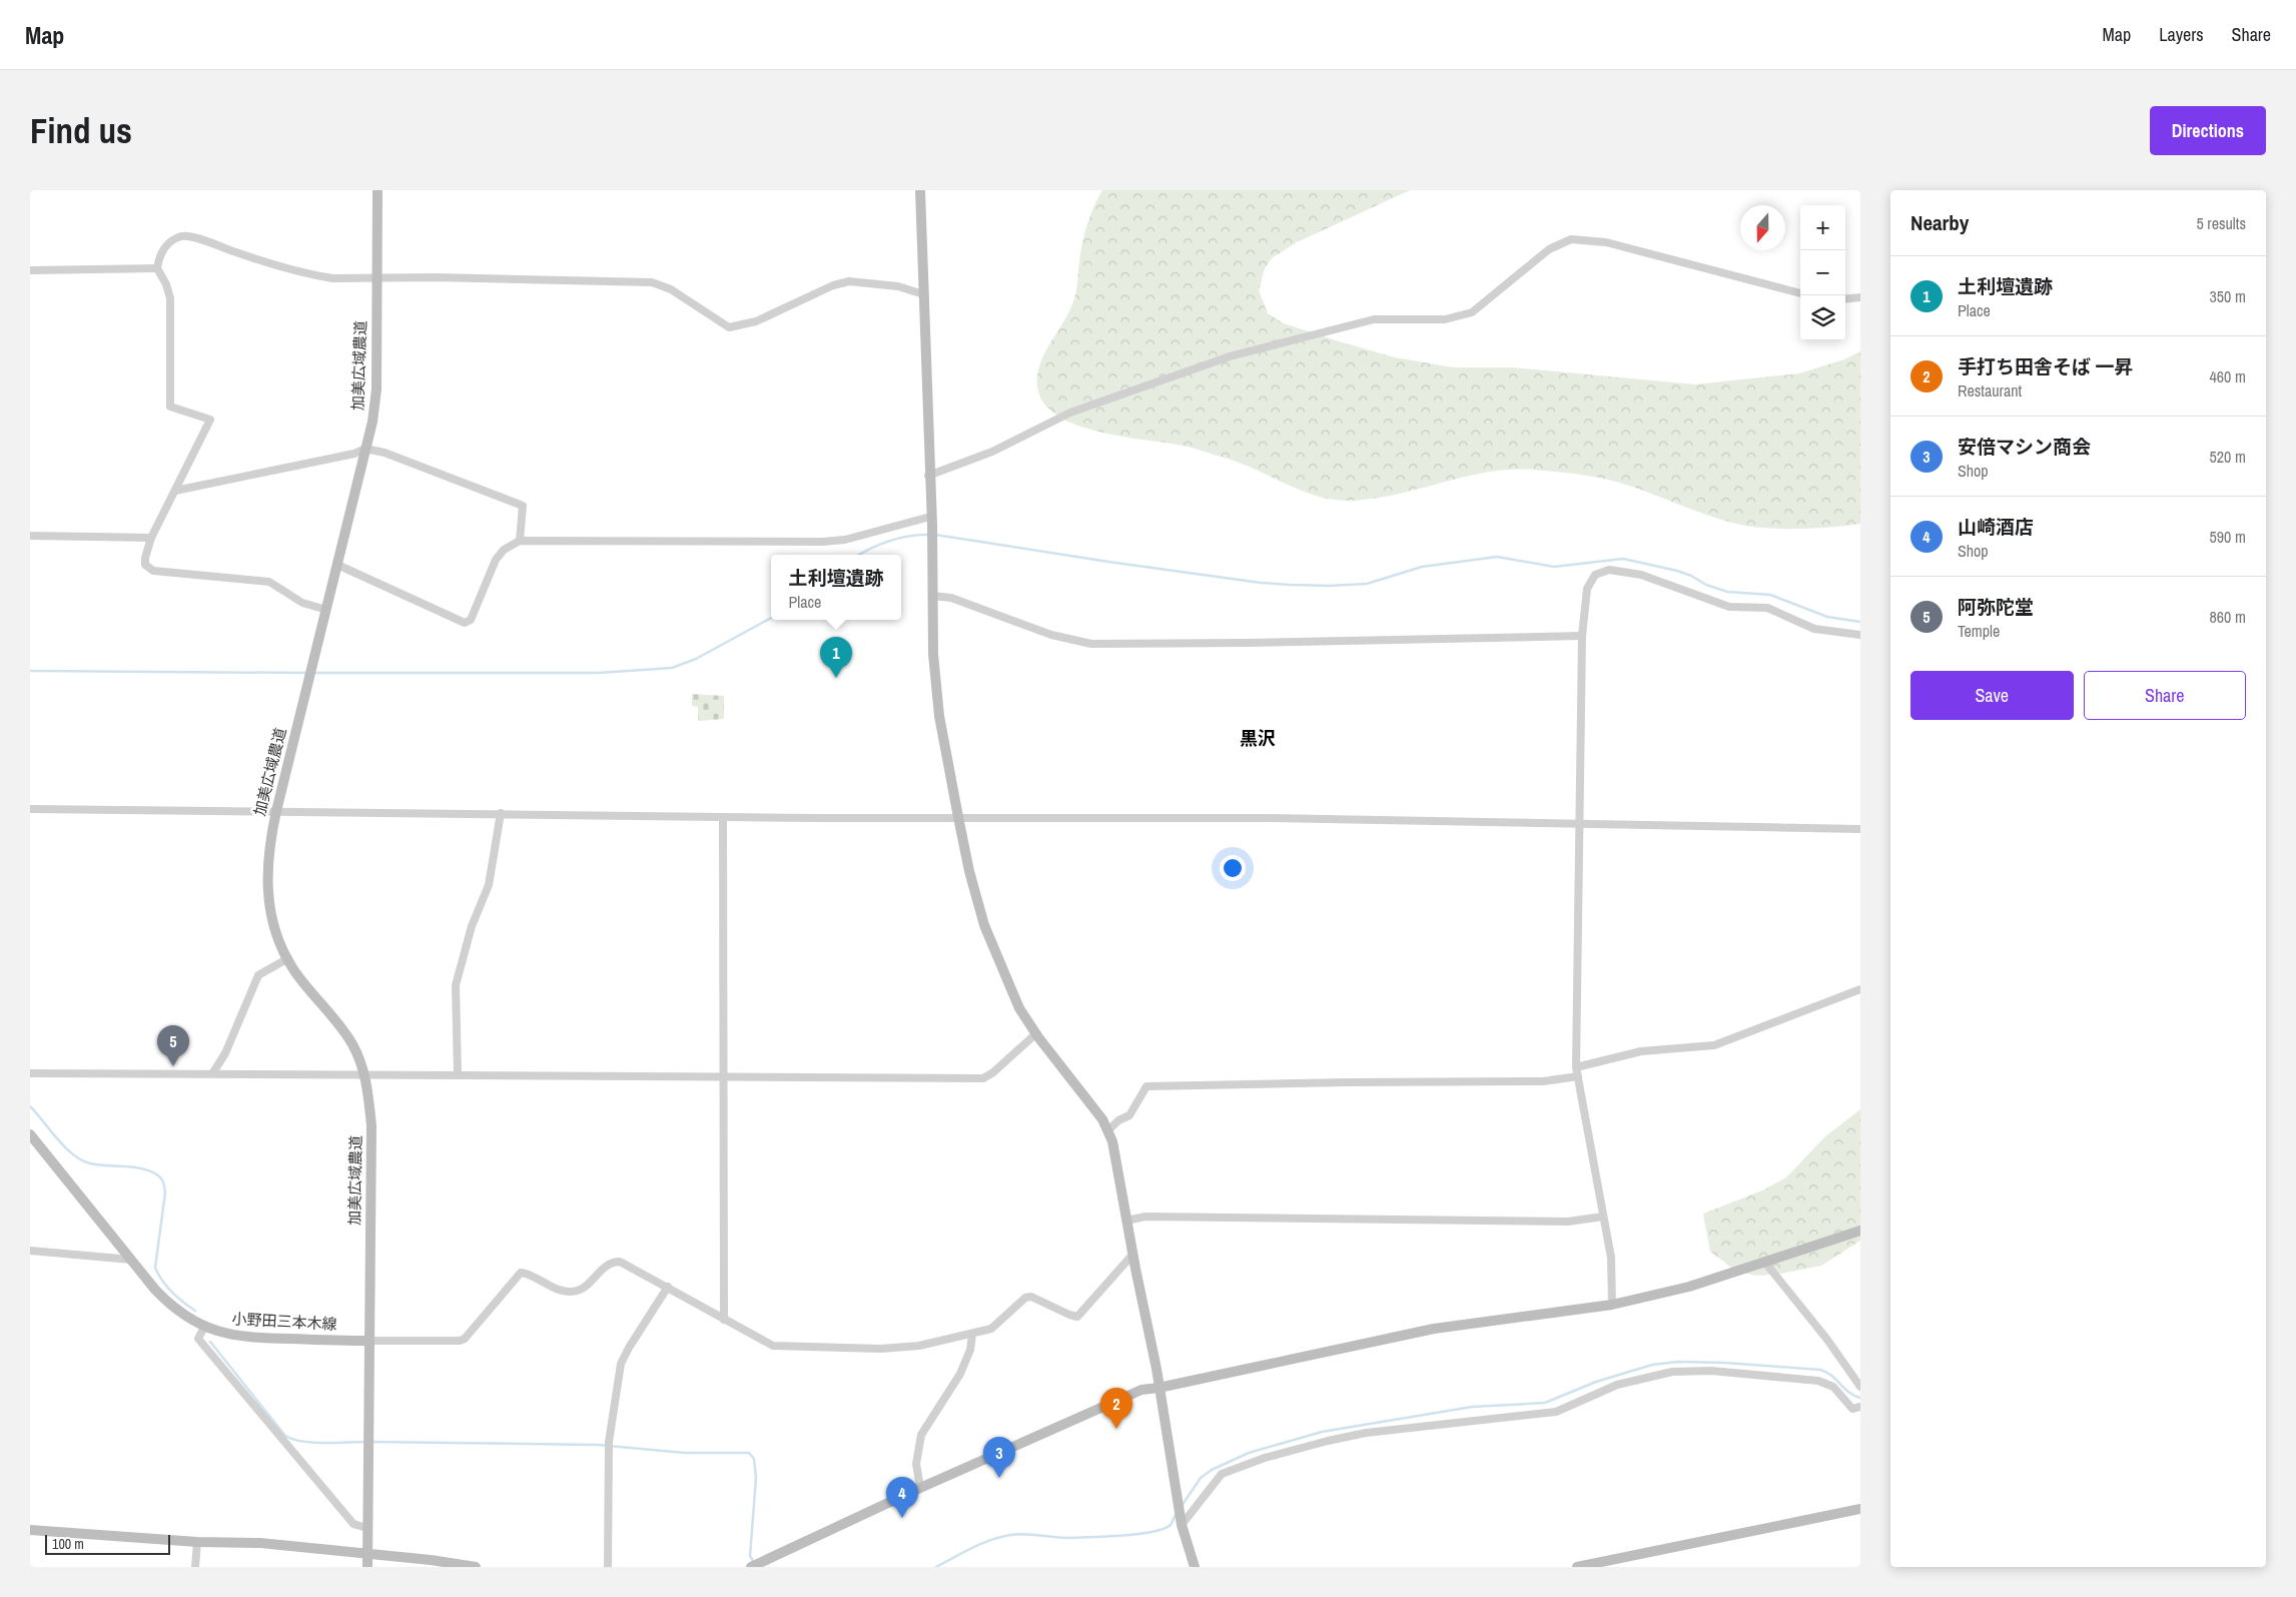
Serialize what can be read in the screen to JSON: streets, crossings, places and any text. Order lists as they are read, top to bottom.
{
  "streets": {
    "street": ["加美広域農道", "小野田三本木線"]
  },
  "crossings": [
    ["加美広域農道", "小野田三本木線"]
  ],
  "districts": ["黒沢"],
  "scale_bar": "100 m",
  "north": "bottom",
  "page": {
    "header": "Map",
    "nav": ["Map", "Layers", "Share"],
    "buttons": [
      "Directions",
      ["Save", "Share"]
    ],
    "title": "Find us",
    "heading": ["Nearby", "5 results"],
    "map_buttons": ["+", "−"],
    "list": [
      {
        "mark": "1",
        "name": "土利壇遺跡",
        "note": "Place",
        "value": "350 m"
      },
      {
        "mark": "2",
        "name": "手打ち田舎そば 一昇",
        "note": "Restaurant",
        "value": "460 m"
      },
      {
        "mark": "3",
        "name": "安倍マシン商会",
        "note": "Shop",
        "value": "520 m"
      },
      {
        "mark": "4",
        "name": "山崎酒店",
        "note": "Shop",
        "value": "590 m"
      },
      {
        "mark": "5",
        "name": "阿弥陀堂",
        "note": "Temple",
        "value": "860 m"
      }
    ],
    "popup": ["土利壇遺跡", "Place"],
    "pins": [
      "1",
      "5",
      "2",
      "3",
      "4"
    ],
    "scale": "100 m"
  }
}
